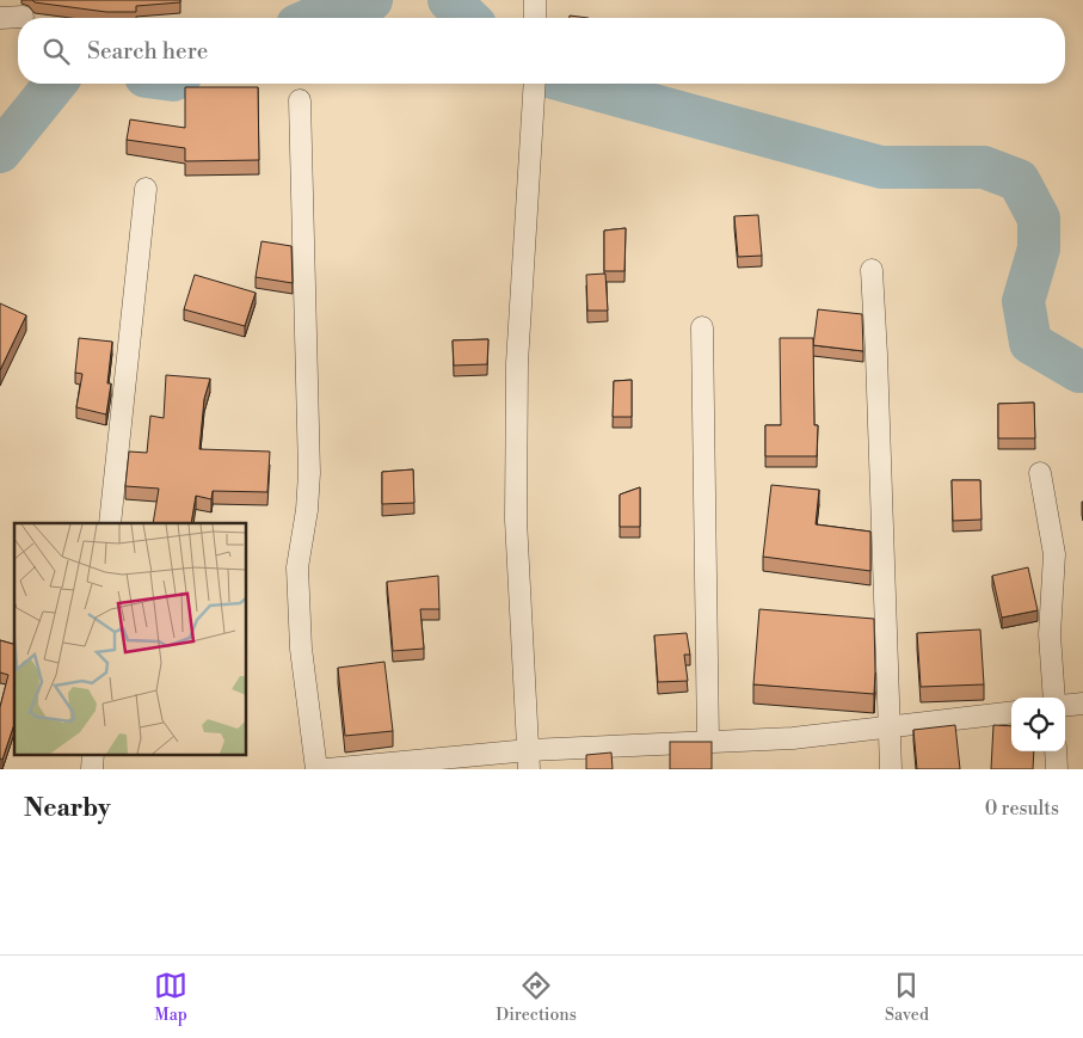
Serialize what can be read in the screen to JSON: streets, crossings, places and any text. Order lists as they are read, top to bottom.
{
  "page": {
    "search": "Search here",
    "heading": ["Nearby", "0 results"],
    "nav": ["Map", "Directions", "Saved"]
  }
}
